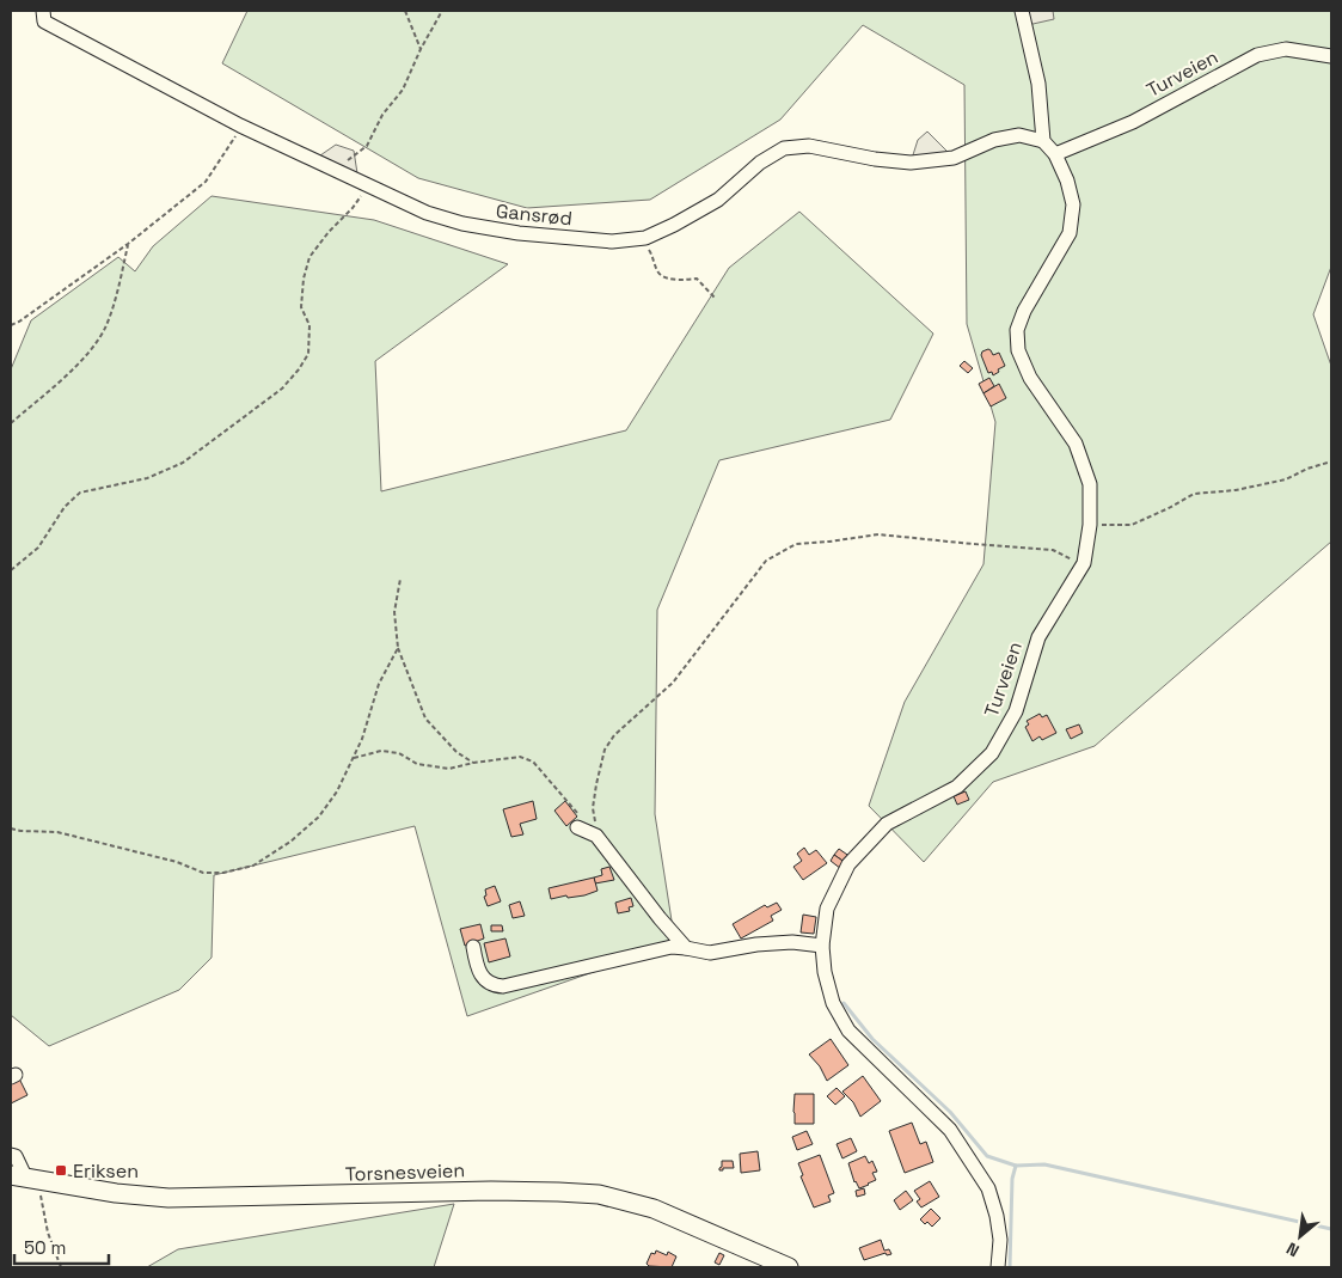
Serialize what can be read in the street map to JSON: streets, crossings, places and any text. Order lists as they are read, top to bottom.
{
  "streets": {
    "main road": ["Torsnesveien"],
    "street": ["Turveien", "Gansrød"]
  },
  "crossings": [
    ["Turveien", "Gansrød"]
  ],
  "places": {
    "transit": ["Eriksen"]
  },
  "scale_bar": "50 m",
  "north": "bottom left"
}
